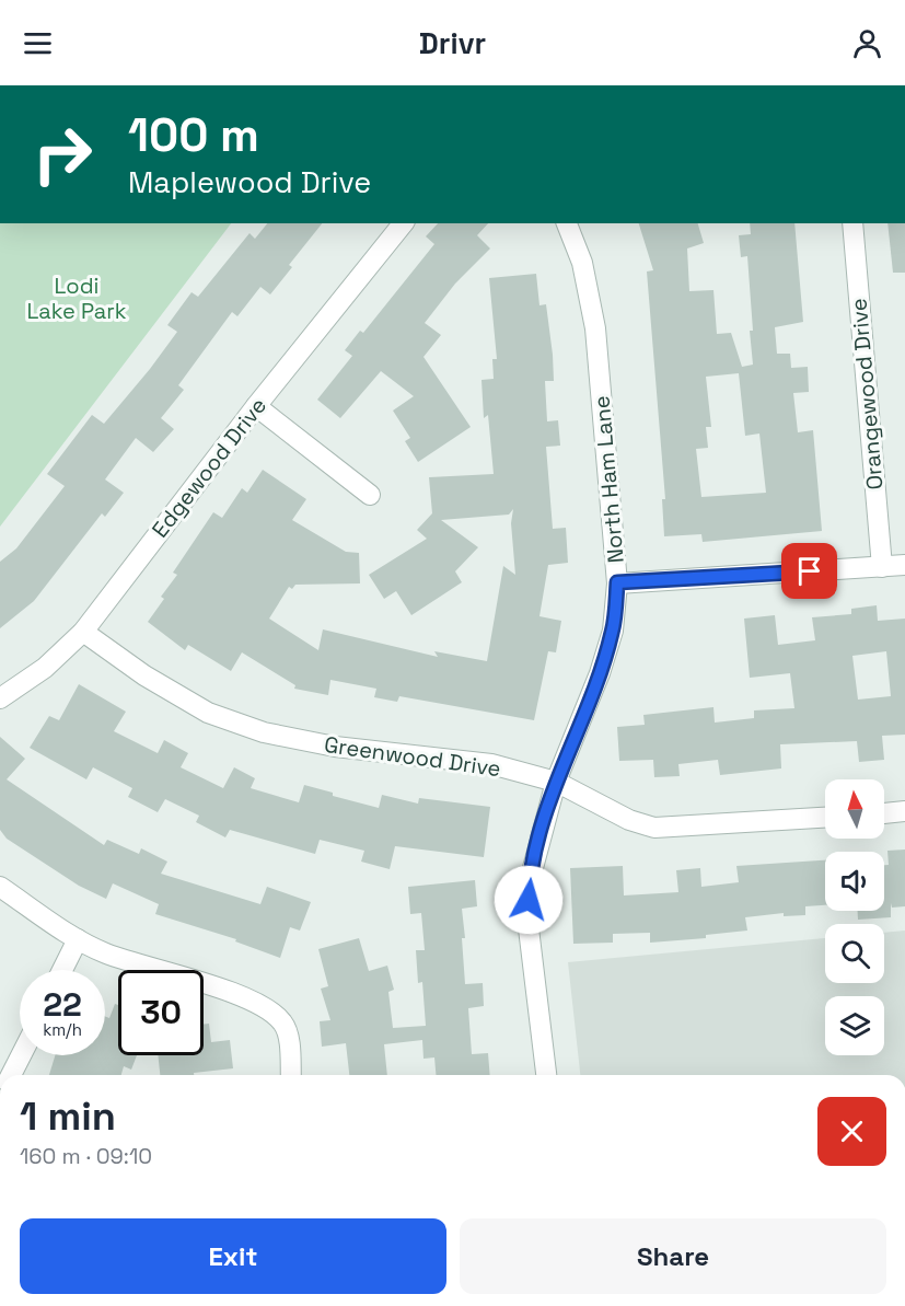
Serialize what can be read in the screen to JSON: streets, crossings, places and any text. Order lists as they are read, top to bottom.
{
  "streets": {
    "street": [
      "Orangewood Drive",
      "Edgewood Drive",
      "North Ham Lane",
      "Greenwood Drive"
    ]
  },
  "crossings": [
    ["Edgewood Drive", "Greenwood Drive"],
    ["North Ham Lane", "Greenwood Drive"]
  ],
  "parks": ["Lodi Lake Park"],
  "north": "top",
  "page": {
    "header": "Drivr",
    "turn": ["100 m", "Maplewood Drive"],
    "speed": "22 km/h",
    "limit": "30",
    "heading": ["1 min", "160 m · 09:10"],
    "buttons": ["Exit", "Share"]
  }
}
